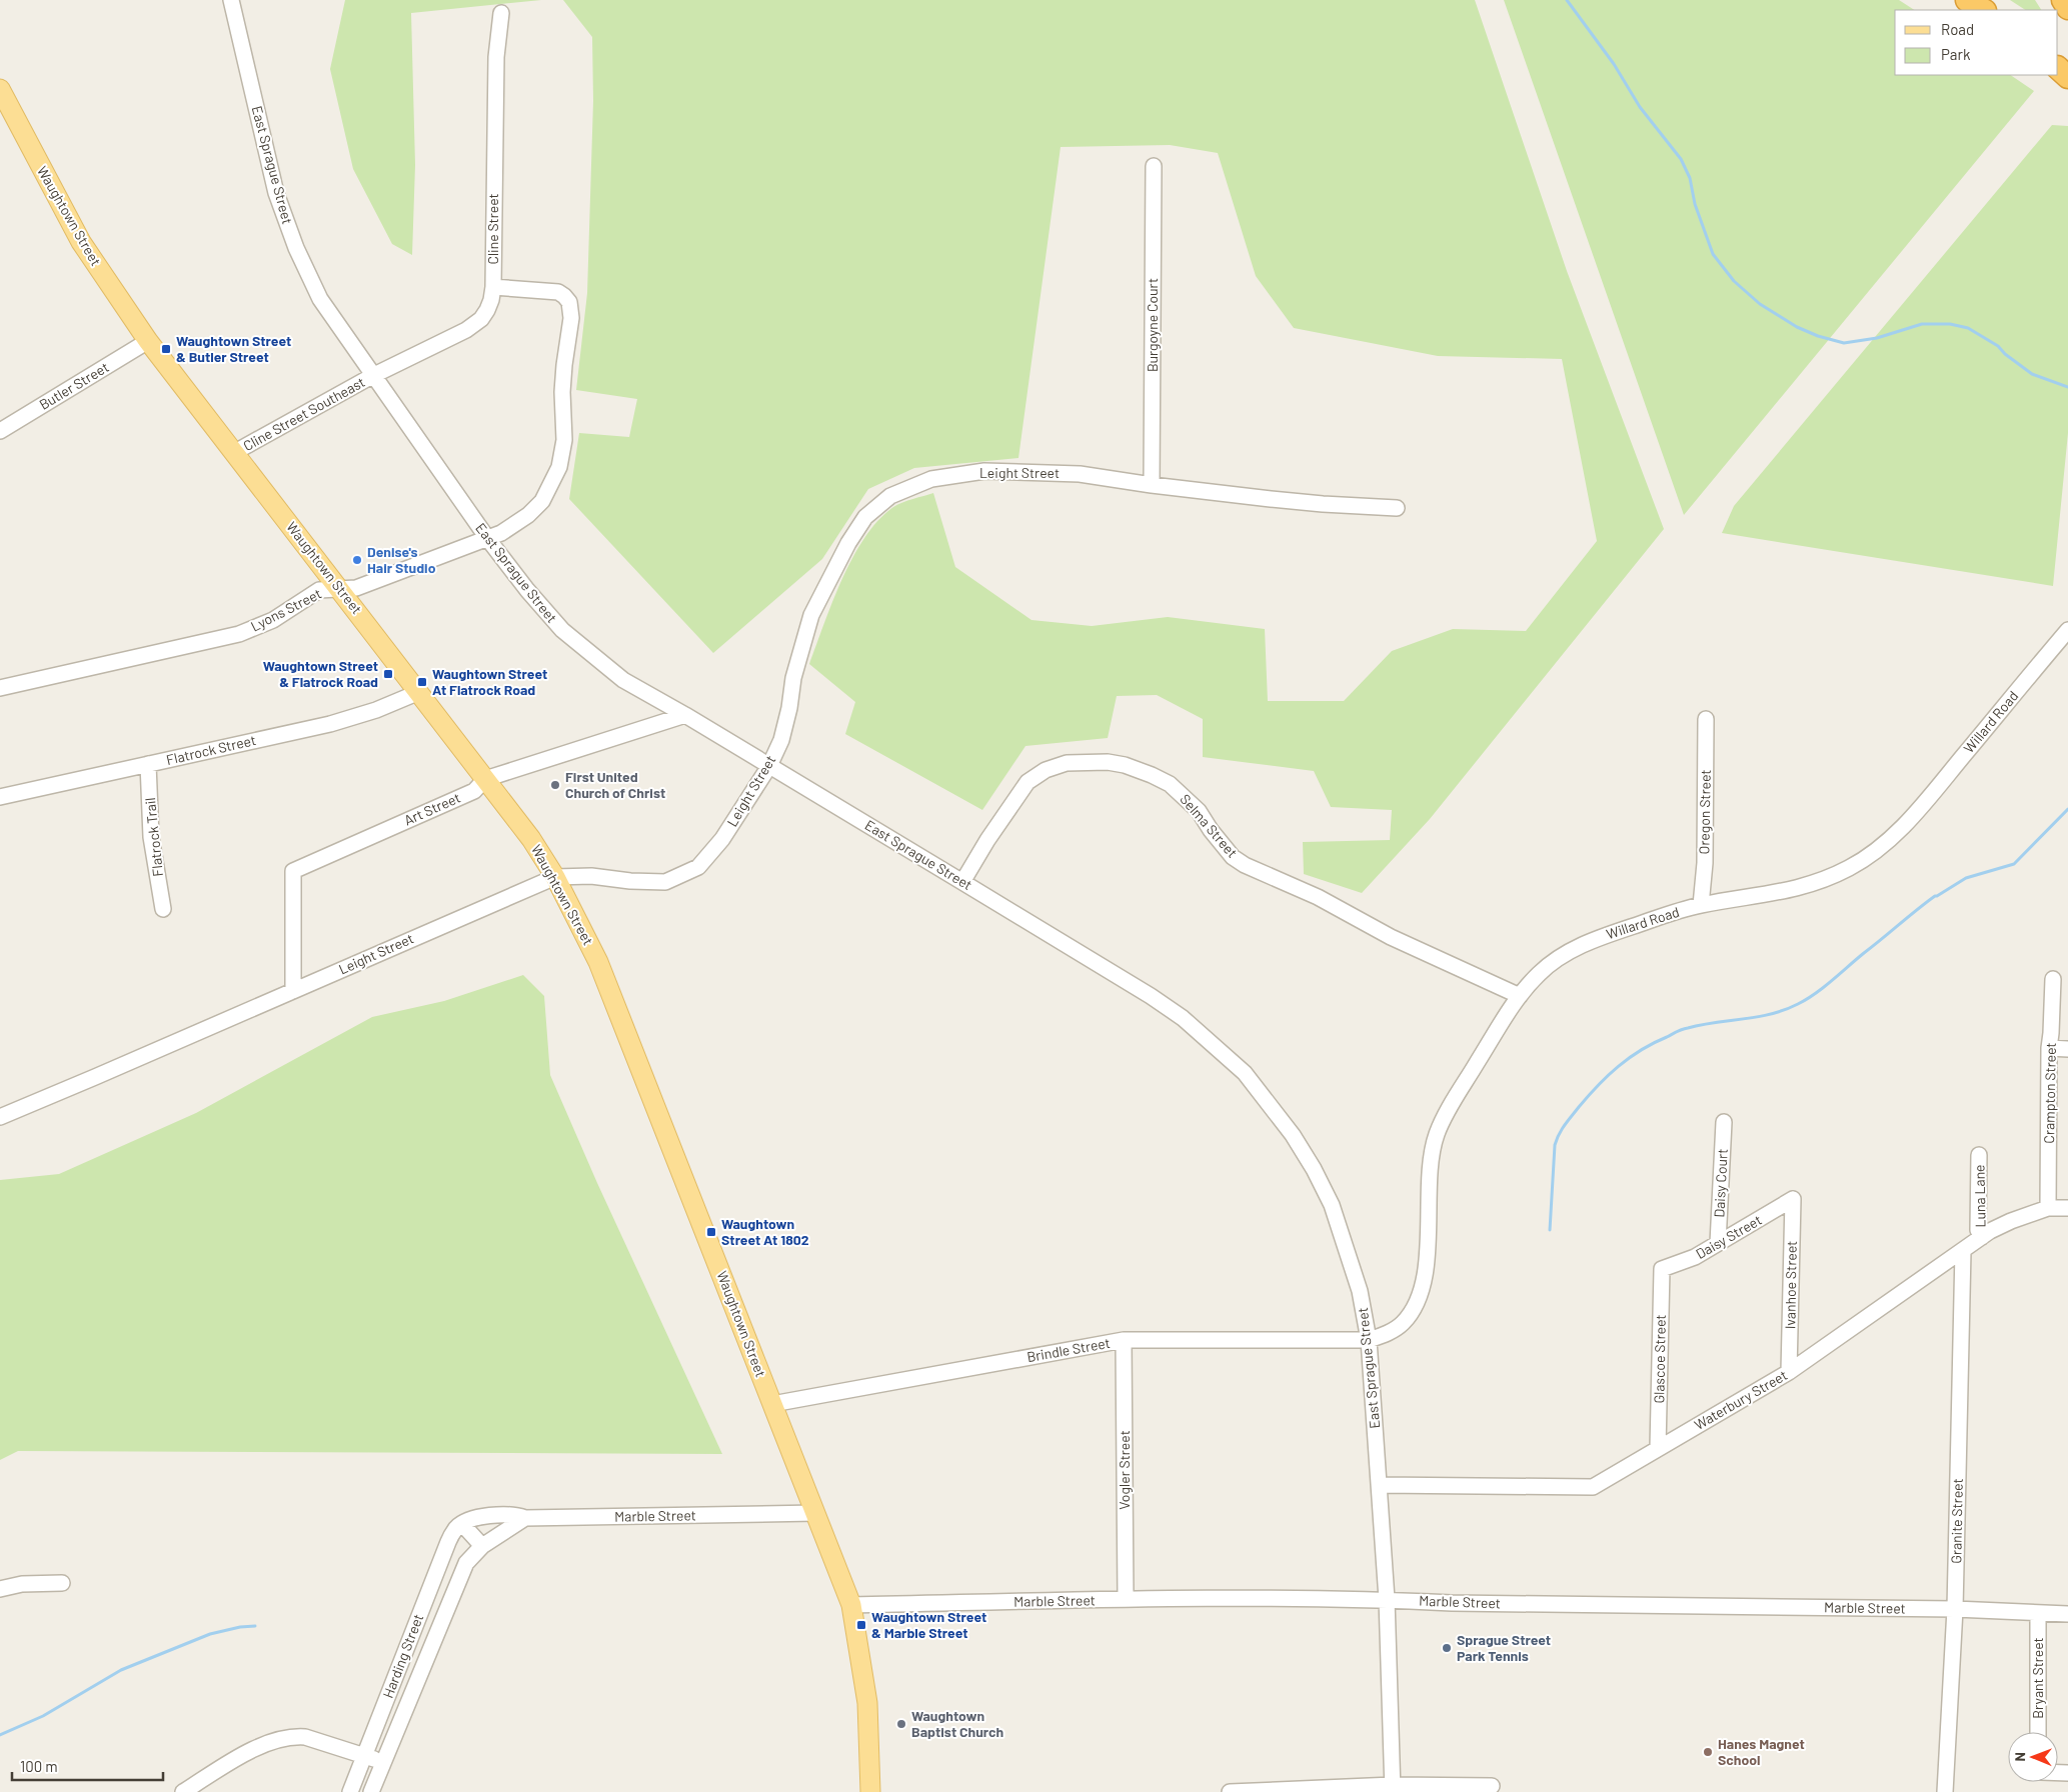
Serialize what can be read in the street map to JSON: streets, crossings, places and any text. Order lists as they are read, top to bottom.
{
  "streets": {
    "main road": ["Waughtown Street"],
    "street": [
      "East Sprague Street",
      "Cline Street",
      "Burgoyne Court",
      "Butler Street",
      "Cline Street Southeast",
      "Leight Street",
      "Lyons Street",
      "Willard Road",
      "Flatrock Street",
      "Art Street",
      "Oregon Street",
      "Selma Street",
      "Flatrock Trail",
      "Crampton Street",
      "Daisy Court",
      "Luna Lane",
      "Daisy Street",
      "Ivanhoe Street",
      "Brindle Street",
      "Glascoe Street",
      "Waterbury Street",
      "Vogler Street",
      "Marble Street",
      "Granite Street",
      "Harding Street",
      "Bryant Street"
    ]
  },
  "crossings": [
    ["East Sprague Street", "Cline Street"],
    ["East Sprague Street", "Cline Street Southeast"],
    ["East Sprague Street", "Leight Street"],
    ["East Sprague Street", "Lyons Street"],
    ["East Sprague Street", "Willard Road"],
    ["East Sprague Street", "Art Street"],
    ["East Sprague Street", "Selma Street"],
    ["East Sprague Street", "Brindle Street"],
    ["East Sprague Street", "Waterbury Street"],
    ["East Sprague Street", "Marble Street"],
    ["Waughtown Street", "Butler Street"],
    ["Waughtown Street", "Cline Street Southeast"],
    ["Waughtown Street", "Leight Street"],
    ["Waughtown Street", "Lyons Street"],
    ["Waughtown Street", "Flatrock Street"],
    ["Waughtown Street", "Art Street"],
    ["Waughtown Street", "Brindle Street"],
    ["Waughtown Street", "Marble Street"],
    ["Cline Street", "Cline Street Southeast"],
    ["Cline Street", "Lyons Street"],
    ["Burgoyne Court", "Leight Street"],
    ["Leight Street", "Art Street"],
    ["Willard Road", "Oregon Street"],
    ["Willard Road", "Selma Street"],
    ["Willard Road", "Brindle Street"],
    ["Flatrock Street", "Flatrock Trail"],
    ["Crampton Street", "Waterbury Street"],
    ["Daisy Court", "Daisy Street"],
    ["Luna Lane", "Waterbury Street"],
    ["Daisy Street", "Ivanhoe Street"],
    ["Daisy Street", "Glascoe Street"],
    ["Ivanhoe Street", "Waterbury Street"],
    ["Brindle Street", "Vogler Street"],
    ["Glascoe Street", "Waterbury Street"],
    ["Waterbury Street", "Granite Street"],
    ["Vogler Street", "Marble Street"],
    ["Marble Street", "Granite Street"],
    ["Marble Street", "Harding Street"],
    ["Marble Street", "Bryant Street"]
  ],
  "places": {
    "transit": [
      "Waughtown Street & Butler Street",
      "Waughtown Street & Flatrock Road",
      "Waughtown Street At Flatrock Road",
      "Waughtown Street At 1802",
      "Waughtown Street & Marble Street"
    ],
    "other": [
      "Denise's Hair Studio",
      "First United Church of Christ",
      "Sprague Street Park Tennis",
      "Waughtown Baptist Church",
      "Hanes Magnet School"
    ]
  },
  "legend": ["Road", "Park"],
  "scale_bar": "100 m",
  "north": "left"
}
